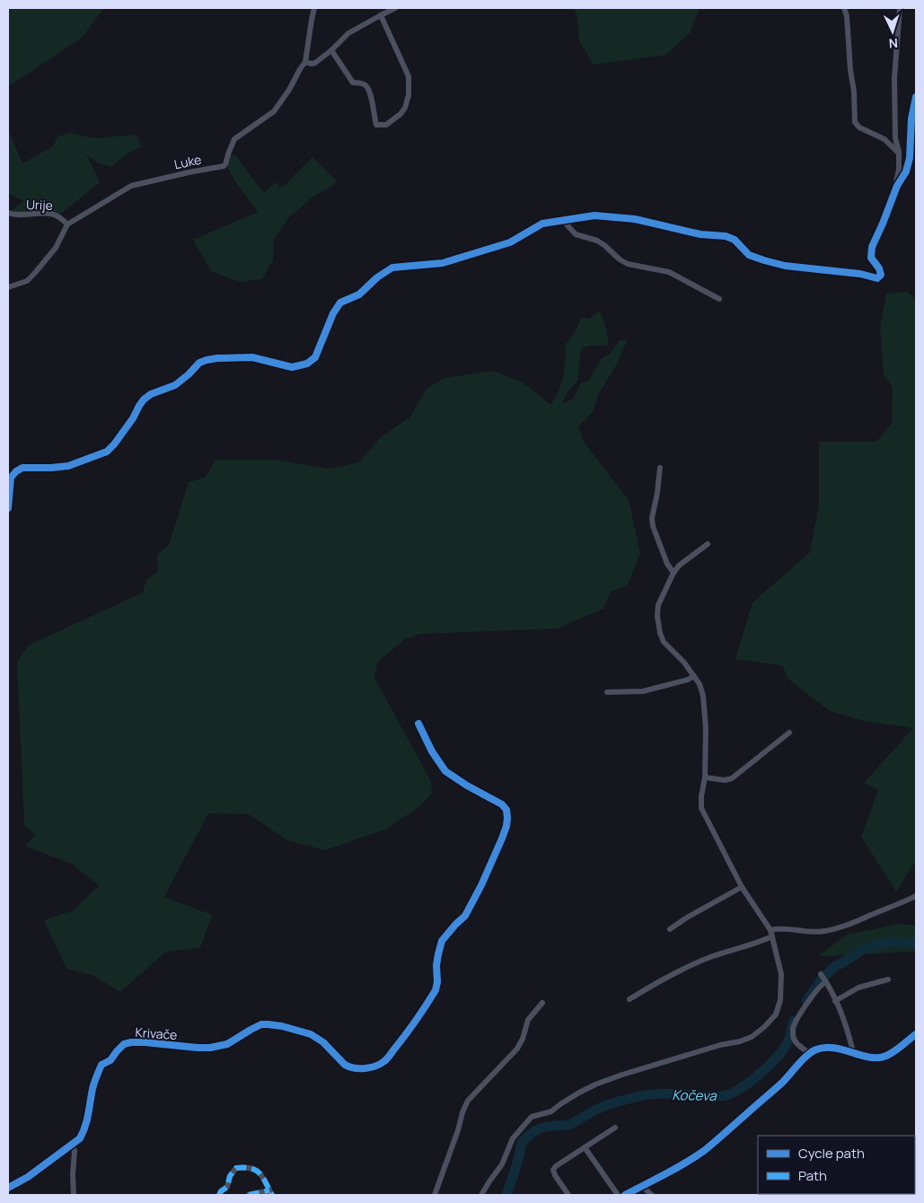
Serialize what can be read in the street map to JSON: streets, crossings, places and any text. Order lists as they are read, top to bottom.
{
  "streets": {
    "street": ["Luke", "Urije", "Krivače"]
  },
  "crossings": [
    ["Luke", "Urije"]
  ],
  "water": ["Kočeva"],
  "legend": ["Cycle path", "Path"],
  "north": "bottom"
}
